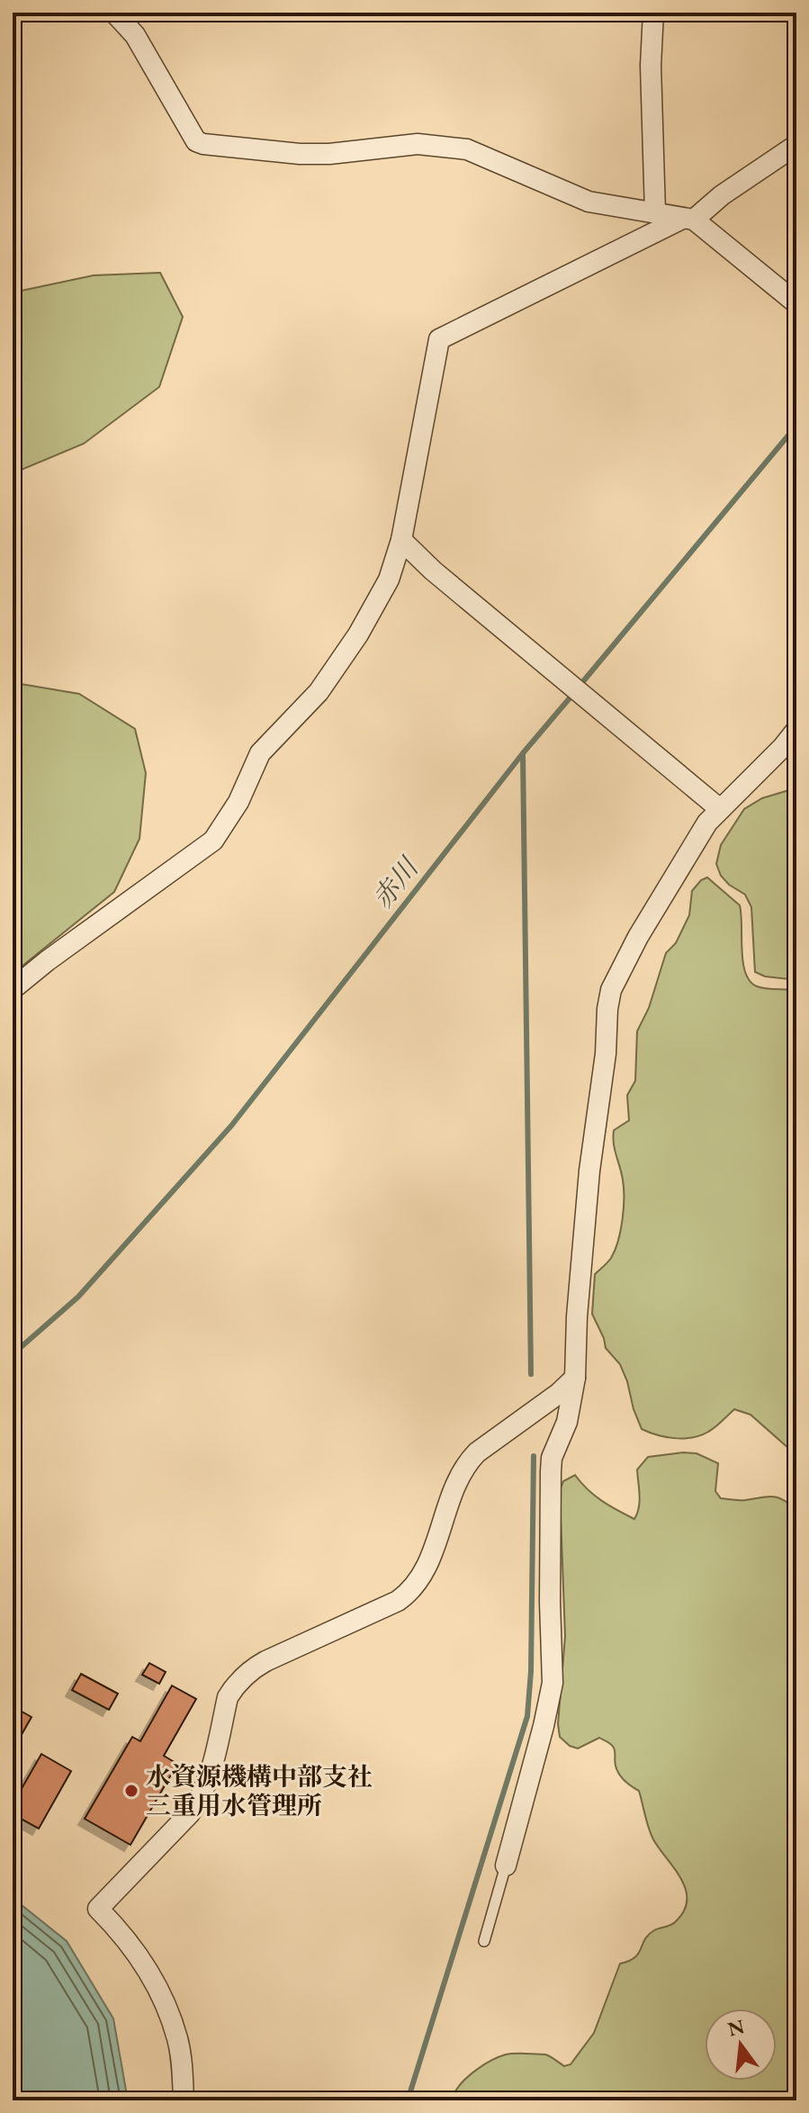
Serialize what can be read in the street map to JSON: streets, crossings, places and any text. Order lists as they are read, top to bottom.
{
  "water": ["赤川"],
  "places": ["水資源機構中部支社 三重用水管理所"],
  "north": "top"
}
